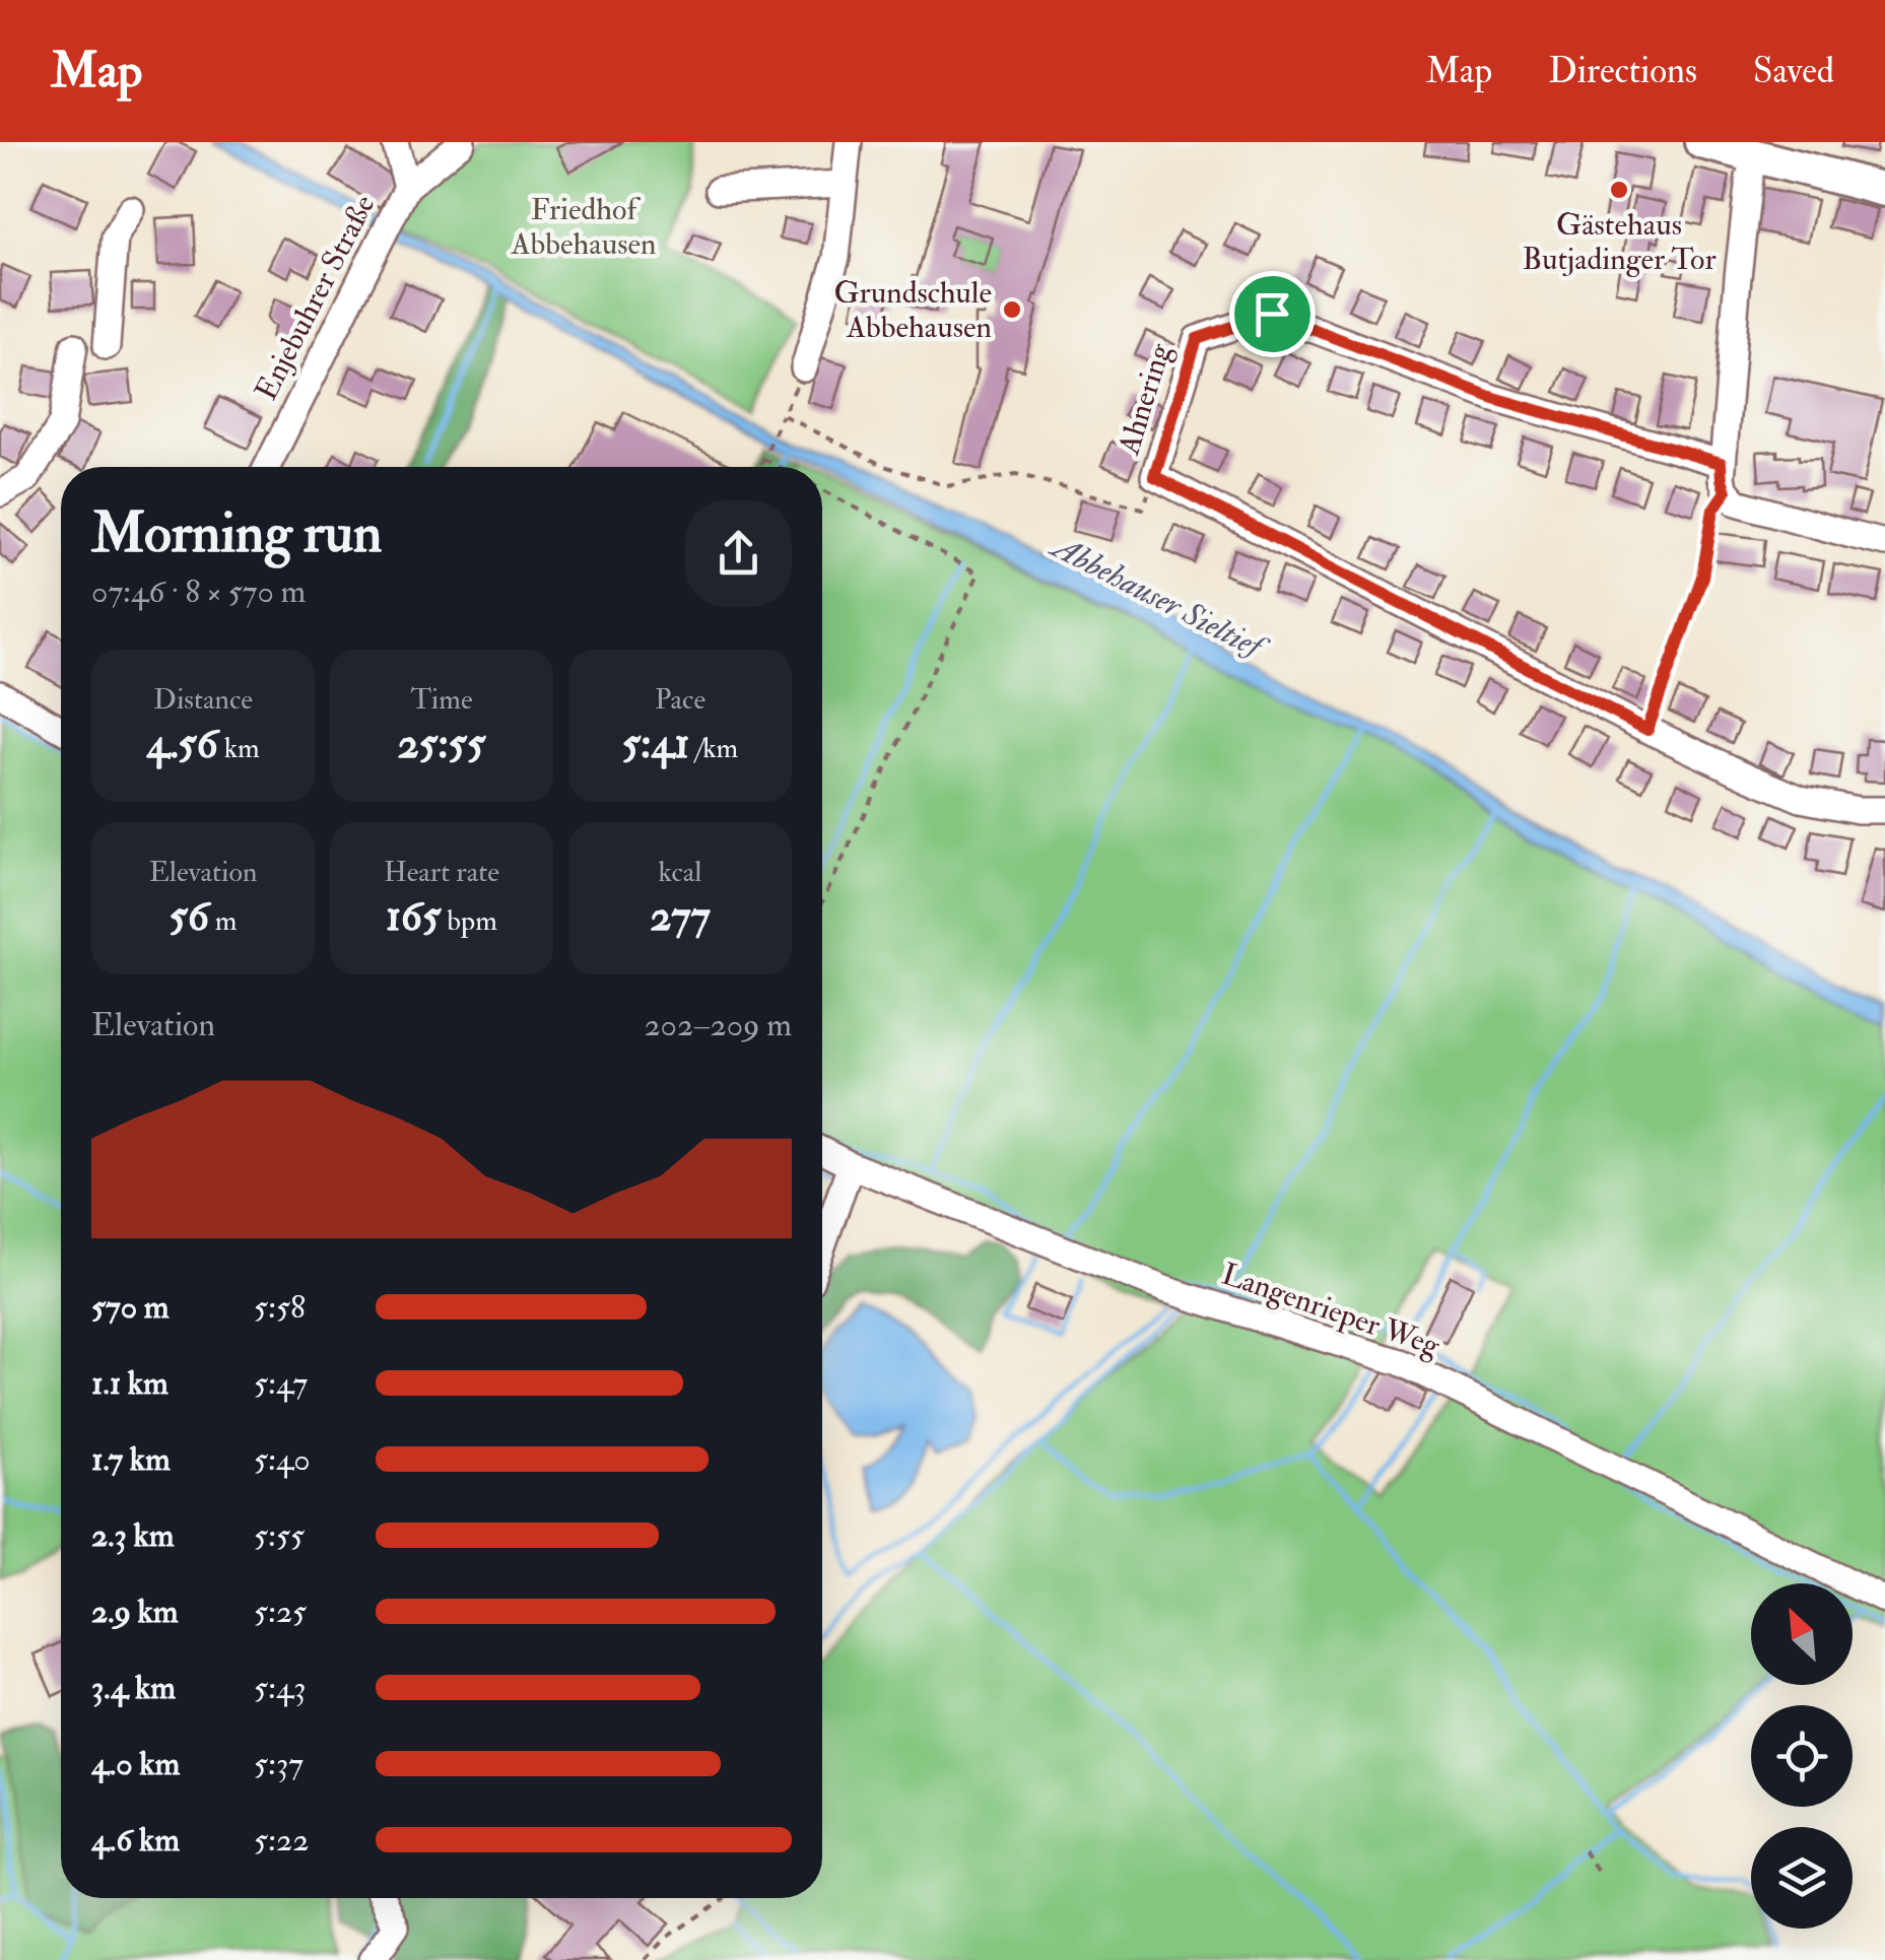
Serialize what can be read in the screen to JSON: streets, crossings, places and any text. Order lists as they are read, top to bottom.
{
  "streets": {
    "street": ["Enjebuhrer Straße", "Ahnering", "Langenrieper Weg"]
  },
  "water": ["Abbehauser Sieltief"],
  "parks": ["Friedhof Abbehausen"],
  "places": ["Gästehaus Butjadinger Tor", "Grundschule Abbehausen"],
  "north": "top left",
  "page": {
    "header": "Map",
    "nav": ["Map", "Directions", "Saved"],
    "heading": ["Morning run", "07:46 · 8 × 570 m"],
    "stats": [
      ["Distance", "4.56 km"],
      ["Time", "25:55"],
      ["Pace", "5:41 /km"],
      ["Elevation", "56 m"],
      ["Heart rate", "165 bpm"],
      ["kcal", "277"]
    ],
    "chart": ["Elevation", "202–209 m"],
    "list": [
      {
        "name": "570 m",
        "note": "5:58"
      },
      {
        "name": "1.1 km",
        "note": "5:47"
      },
      {
        "name": "1.7 km",
        "note": "5:40"
      },
      {
        "name": "2.3 km",
        "note": "5:55"
      },
      {
        "name": "2.9 km",
        "note": "5:25"
      },
      {
        "name": "3.4 km",
        "note": "5:43"
      },
      {
        "name": "4.0 km",
        "note": "5:37"
      },
      {
        "name": "4.6 km",
        "note": "5:22"
      }
    ]
  }
}
